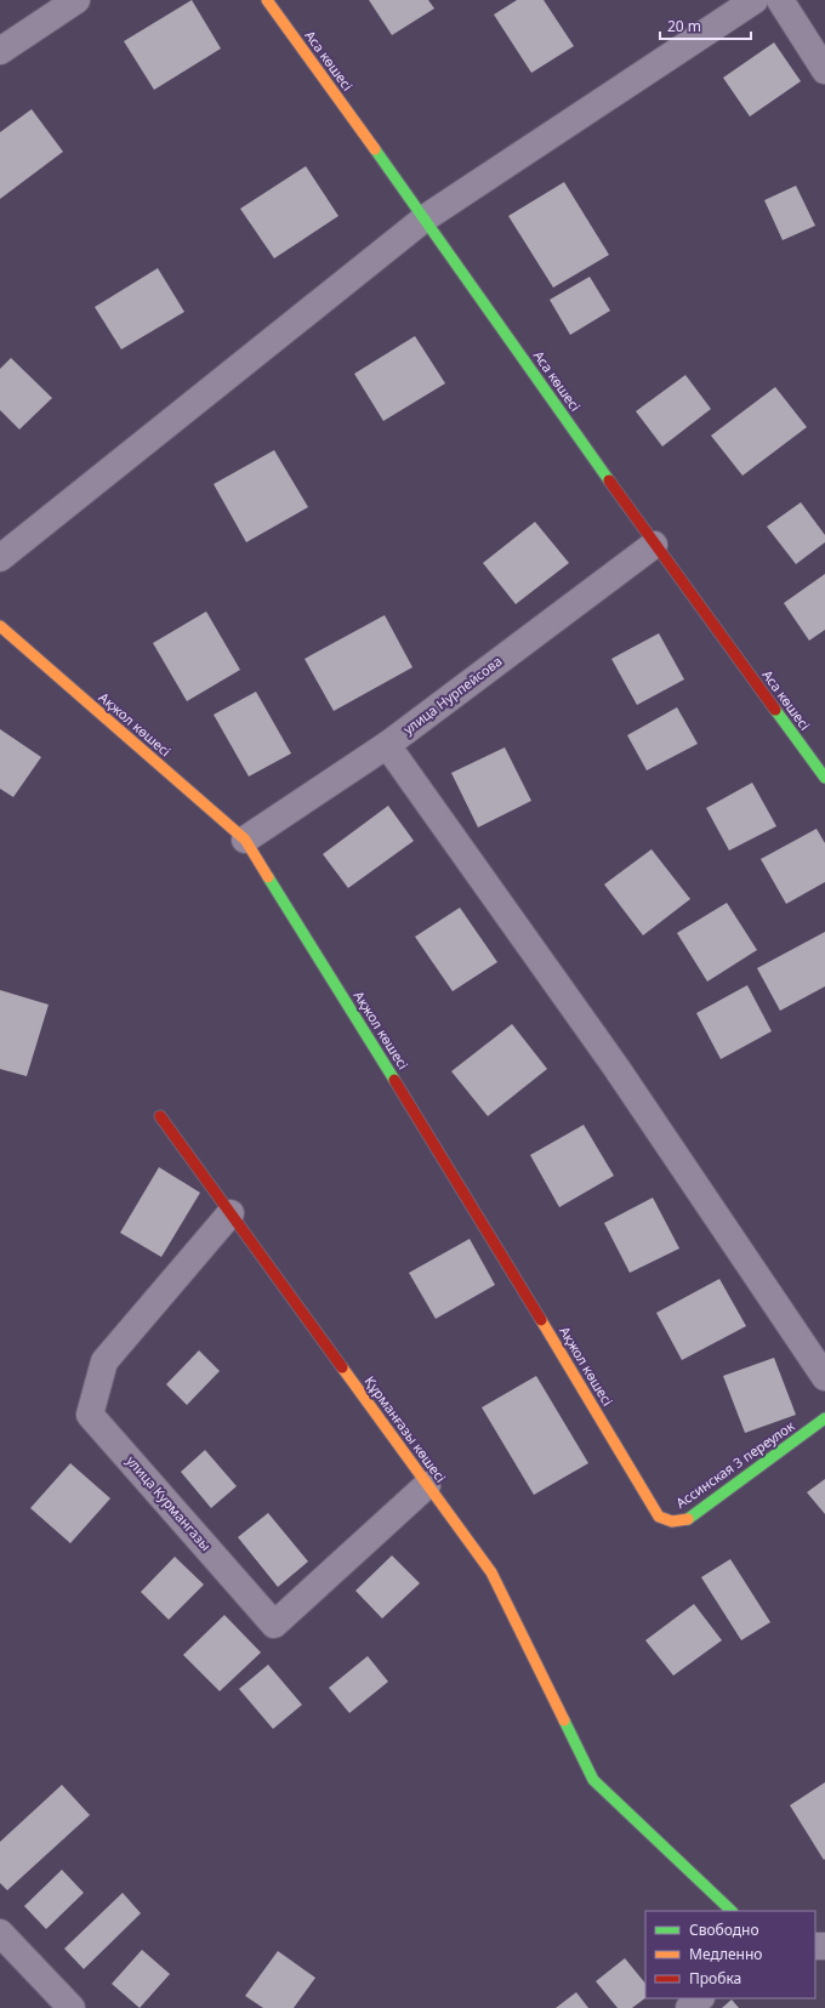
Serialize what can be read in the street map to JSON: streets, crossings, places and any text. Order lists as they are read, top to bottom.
{
  "streets": {
    "street": [
      "Аса көшесі",
      "улица Нурпейсова",
      "Ақжол көшесі",
      "Құрманғазы көшесі",
      "Ассинская 3 переулок",
      "улица Курмангазы"
    ]
  },
  "crossings": [
    ["Аса көшесі", "улица Нурпейсова"],
    ["улица Нурпейсова", "Ақжол көшесі"],
    ["Ақжол көшесі", "Ассинская 3 переулок"],
    ["Құрманғазы көшесі", "улица Курмангазы"]
  ],
  "legend": ["Свободно", "Медленно", "Пробка"],
  "scale_bar": "20 m"
}
